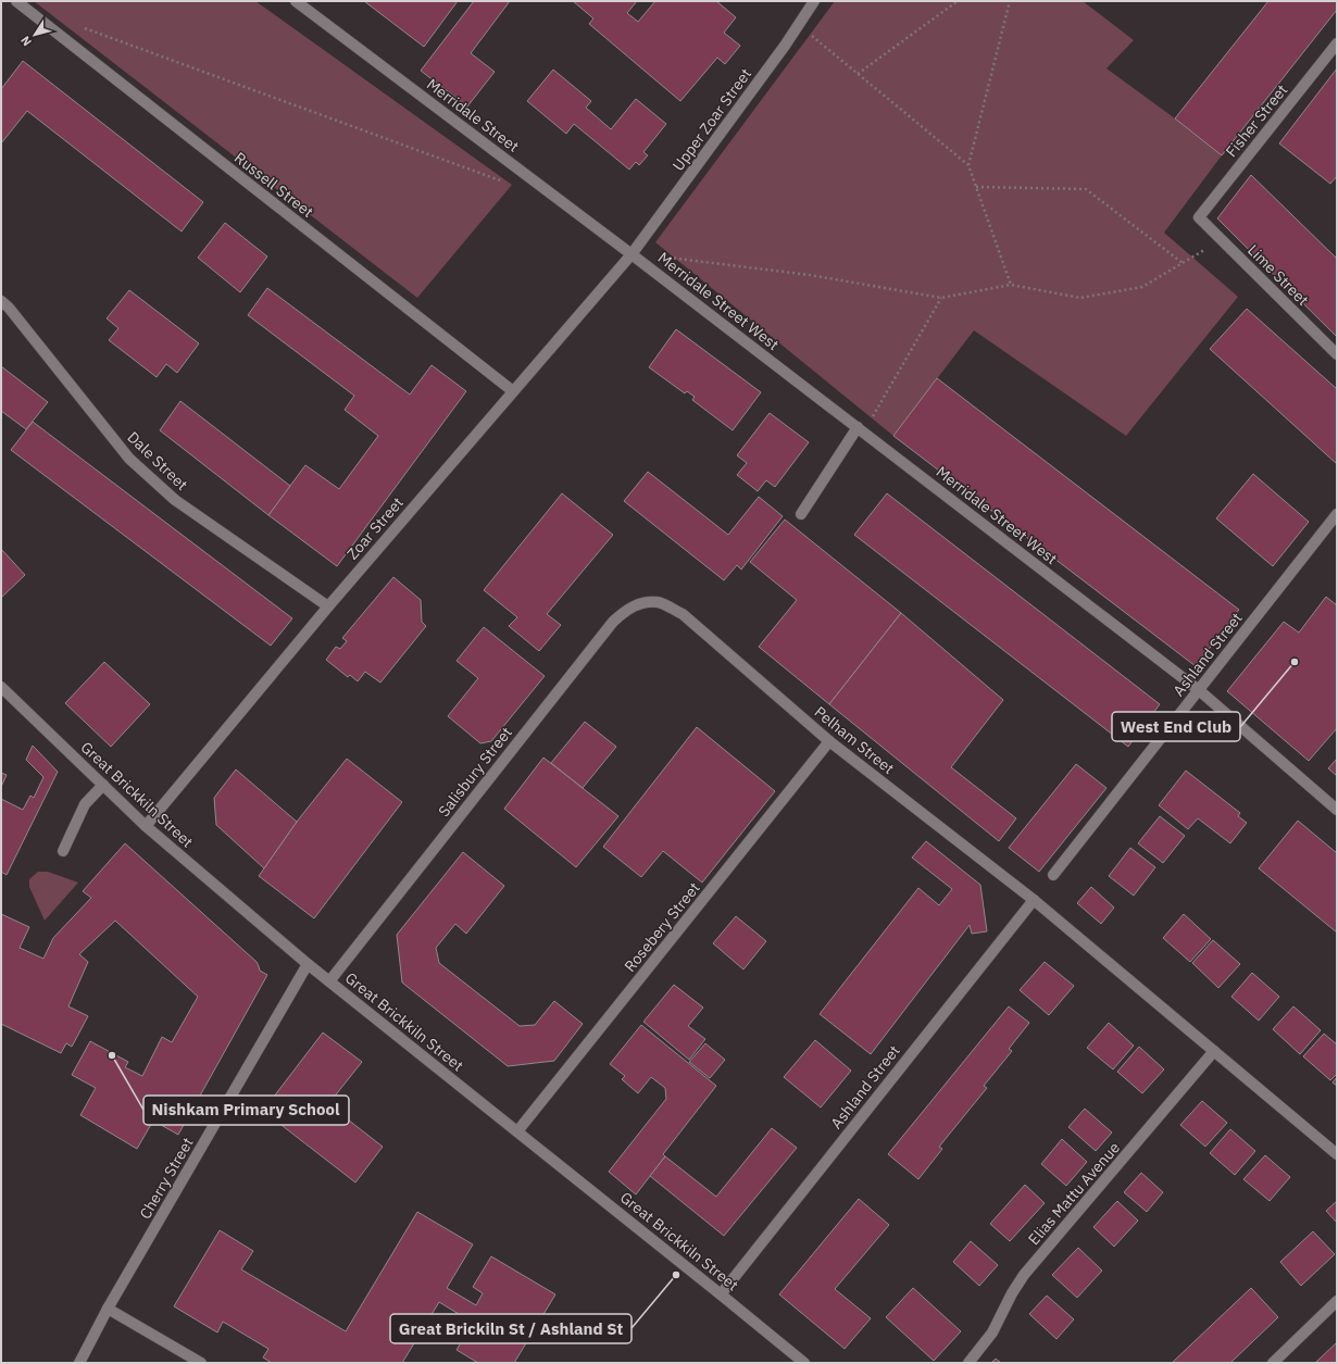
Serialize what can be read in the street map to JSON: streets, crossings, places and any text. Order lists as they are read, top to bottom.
{
  "streets": {
    "street": [
      "Merridale Street",
      "Upper Zoar Street",
      "Fisher Street",
      "Russell Street",
      "Lime Street",
      "Merridale Street West",
      "Dale Street",
      "Zoar Street",
      "Ashland Street",
      "Pelham Street",
      "Salisbury Street",
      "Great Brickkiln Street",
      "Rosebery Street",
      "Cherry Street",
      "Elias Mattu Avenue"
    ]
  },
  "crossings": [
    ["Merridale Street", "Upper Zoar Street"],
    ["Merridale Street", "Merridale Street West"],
    ["Merridale Street", "Zoar Street"],
    ["Upper Zoar Street", "Merridale Street West"],
    ["Upper Zoar Street", "Zoar Street"],
    ["Fisher Street", "Lime Street"],
    ["Russell Street", "Zoar Street"],
    ["Merridale Street West", "Zoar Street"],
    ["Merridale Street West", "Ashland Street"],
    ["Dale Street", "Zoar Street"],
    ["Zoar Street", "Great Brickkiln Street"],
    ["Ashland Street", "Pelham Street"],
    ["Ashland Street", "Great Brickkiln Street"],
    ["Pelham Street", "Salisbury Street"],
    ["Pelham Street", "Rosebery Street"],
    ["Salisbury Street", "Great Brickkiln Street"],
    ["Great Brickkiln Street", "Rosebery Street"],
    ["Great Brickkiln Street", "Cherry Street"]
  ],
  "places": ["West End Club", "Nishkam Primary School", "Great Brickiln St / Ashland St"],
  "north": "bottom left"
}
